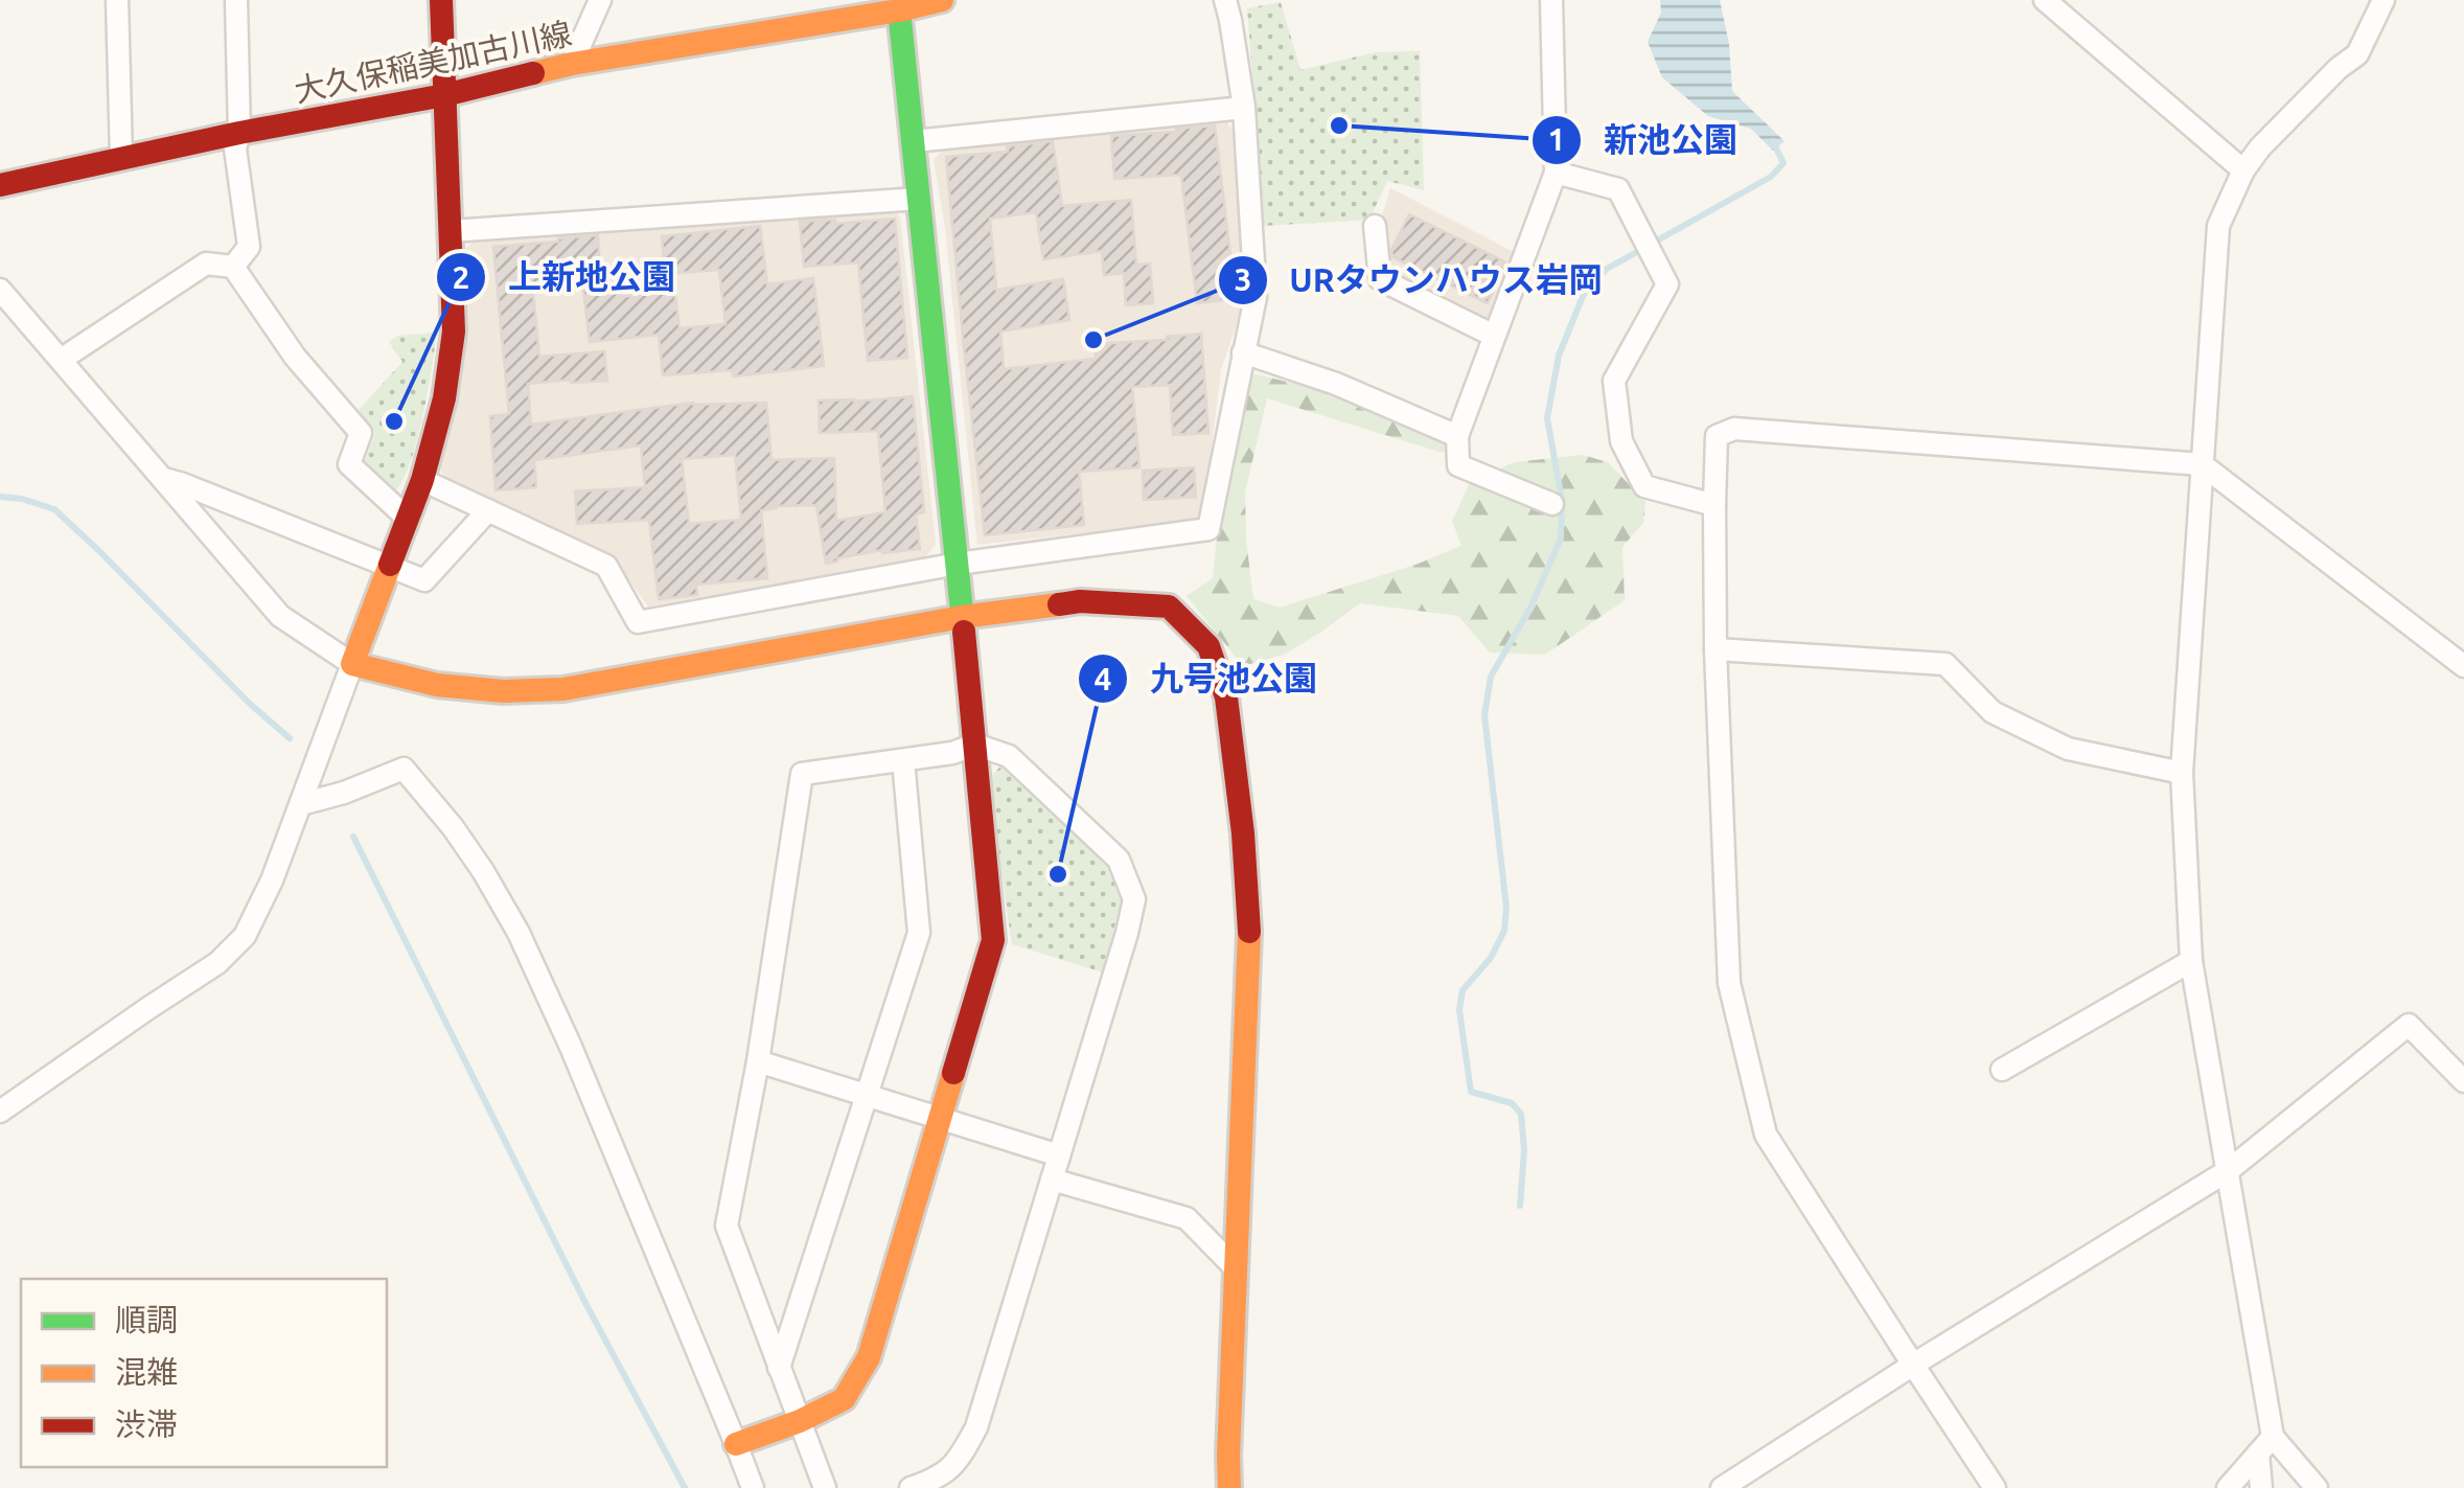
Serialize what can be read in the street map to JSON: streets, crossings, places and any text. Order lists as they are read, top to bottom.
{
  "streets": {
    "street": ["大久保稲美加古川線"]
  },
  "places": [
    "新池公園",
    "URタウンハウス岩岡",
    "上新地公園",
    "九号池公園"
  ],
  "legend": ["順調", "混雑", "渋滞"]
}
